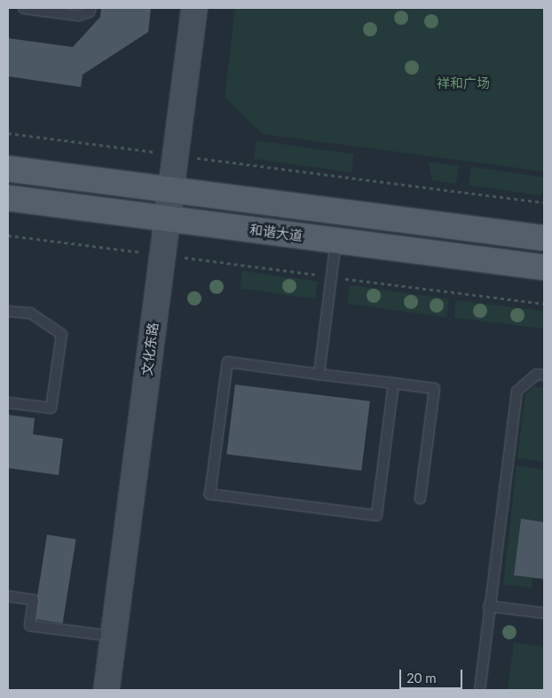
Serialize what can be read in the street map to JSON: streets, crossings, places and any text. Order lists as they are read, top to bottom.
{
  "streets": {
    "main road": ["和谐大道"],
    "street": ["文化东路"]
  },
  "crossings": [
    ["和谐大道", "文化东路"]
  ],
  "parks": ["祥和广场"],
  "scale_bar": "20 m"
}
